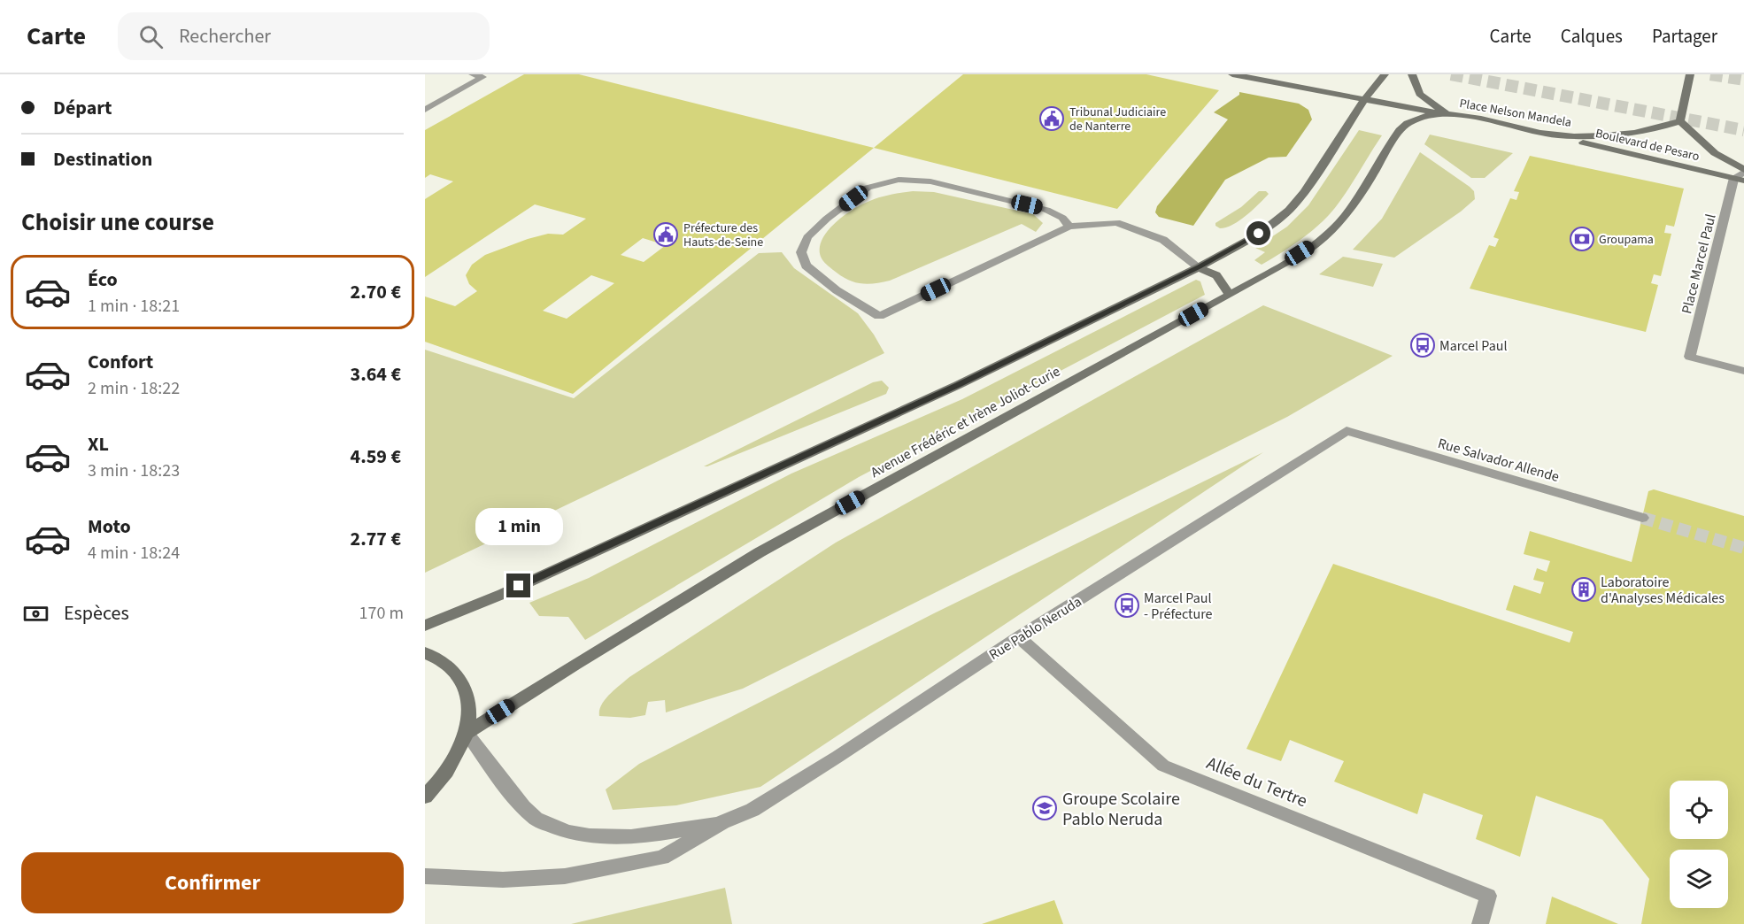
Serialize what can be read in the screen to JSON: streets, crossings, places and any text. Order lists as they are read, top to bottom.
{
  "streets": {
    "main road": ["Place Nelson Mandela", "Boulevard de Pesaro", "Avenue Frédéric et Irène Joliot-Curie"],
    "street": [
      "Place Marcel Paul",
      "Rue Salvador Allende",
      "Rue Pablo Neruda",
      "Allée du Tertre"
    ]
  },
  "crossings": [
    ["Place Nelson Mandela", "Boulevard de Pesaro"],
    ["Place Nelson Mandela", "Avenue Frédéric et Irène Joliot-Curie"],
    ["Boulevard de Pesaro", "Place Marcel Paul"],
    ["Avenue Frédéric et Irène Joliot-Curie", "Rue Pablo Neruda"],
    ["Rue Salvador Allende", "Rue Pablo Neruda"],
    ["Rue Pablo Neruda", "Allée du Tertre"]
  ],
  "places": {
    "public building": ["Tribunal Judiciaire de Nanterre", "Préfecture des Hauts-de-Seine"],
    "bank": ["Groupama"],
    "bus stop": ["Marcel Paul", "Marcel Paul - Préfecture"],
    "building": ["Laboratoire d'Analyses Médicales"],
    "school or university": ["Groupe Scolaire Pablo Neruda"]
  },
  "page": {
    "header": "Carte",
    "search": "Rechercher",
    "nav": ["Carte", "Calques", "Partager"],
    "banner": ["Départ", "Destination"],
    "heading": "Choisir une course",
    "list": [
      {
        "name": "Éco",
        "note": "1 min · 18:21",
        "value": "2.70 €"
      },
      {
        "name": "Confort",
        "note": "2 min · 18:22",
        "value": "3.64 €"
      },
      {
        "name": "XL",
        "note": "3 min · 18:23",
        "value": "4.59 €"
      },
      {
        "name": "Moto",
        "note": "4 min · 18:24",
        "value": "2.77 €"
      }
    ],
    "bubble": "1 min",
    "pay": ["Espèces", "170 m"],
    "buttons": "Confirmer"
  }
}
